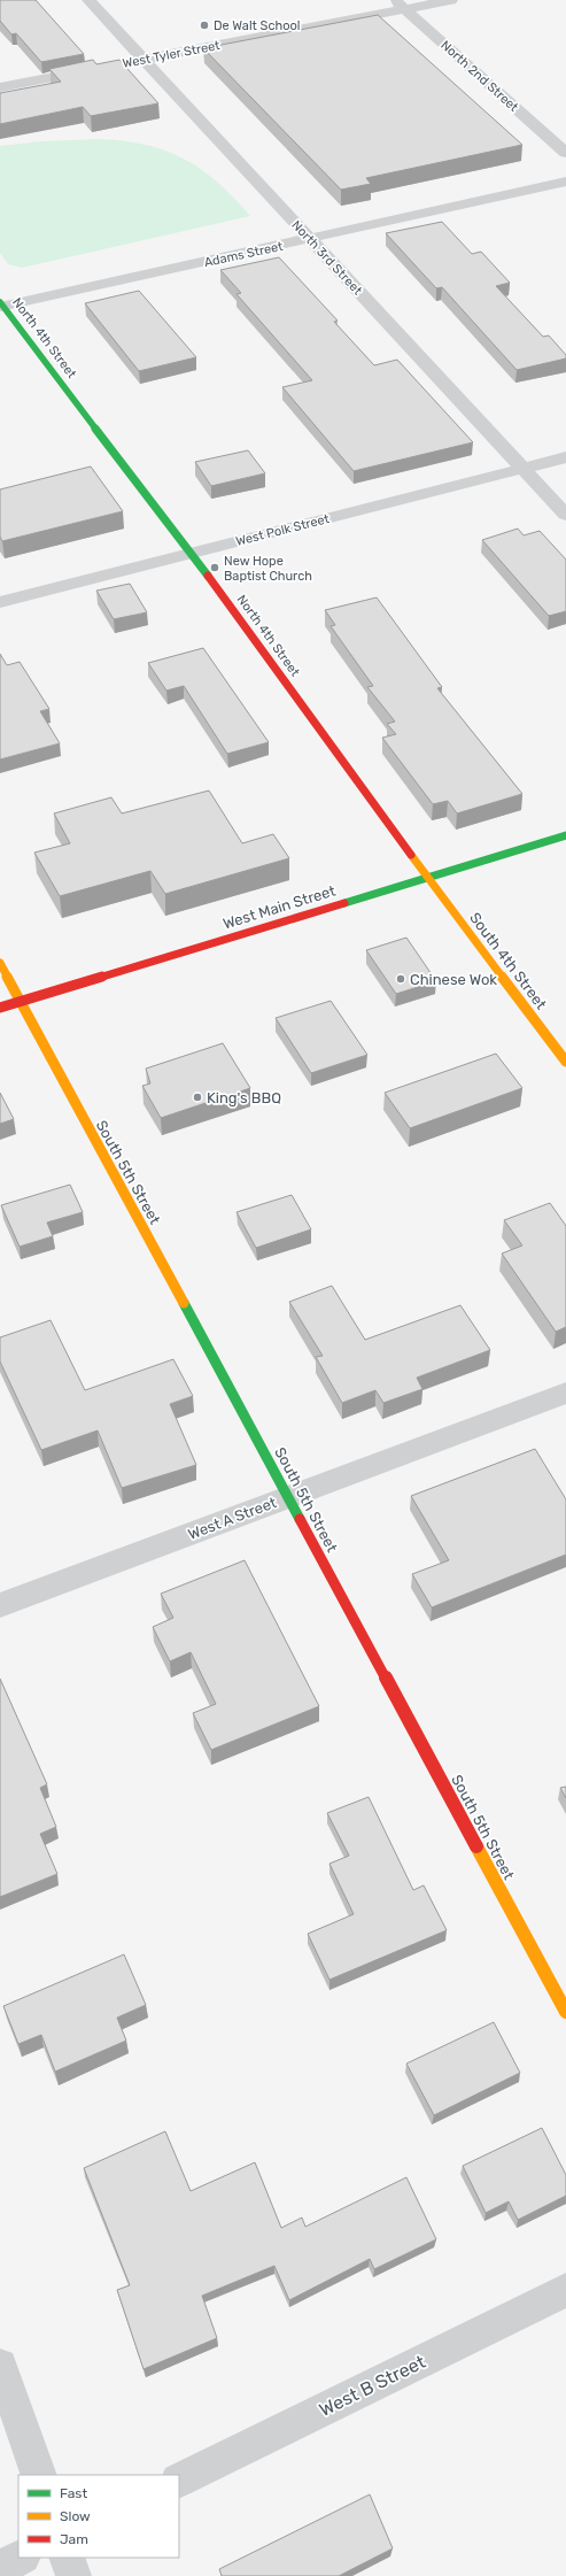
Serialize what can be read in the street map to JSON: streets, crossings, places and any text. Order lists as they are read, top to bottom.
{
  "streets": {
    "street": [
      "West Tyler Street",
      "North 2nd Street",
      "Adams Street",
      "North 3rd Street",
      "North 4th Street",
      "West Polk Street",
      "West Main Street",
      "South 4th Street",
      "South 5th Street",
      "West A Street",
      "West B Street"
    ]
  },
  "crossings": [
    ["West Tyler Street", "North 2nd Street"],
    ["West Tyler Street", "North 3rd Street"],
    ["Adams Street", "North 3rd Street"],
    ["Adams Street", "North 4th Street"],
    ["North 3rd Street", "West Polk Street"],
    ["North 4th Street", "West Polk Street"],
    ["North 4th Street", "West Main Street"],
    ["North 4th Street", "South 4th Street"],
    ["West Main Street", "South 4th Street"],
    ["West Main Street", "South 5th Street"],
    ["South 5th Street", "West A Street"]
  ],
  "places": [
    "De Walt School",
    "New Hope Baptist Church",
    "Chinese Wok",
    "King's BBQ"
  ],
  "legend": ["Fast", "Slow", "Jam"]
}
